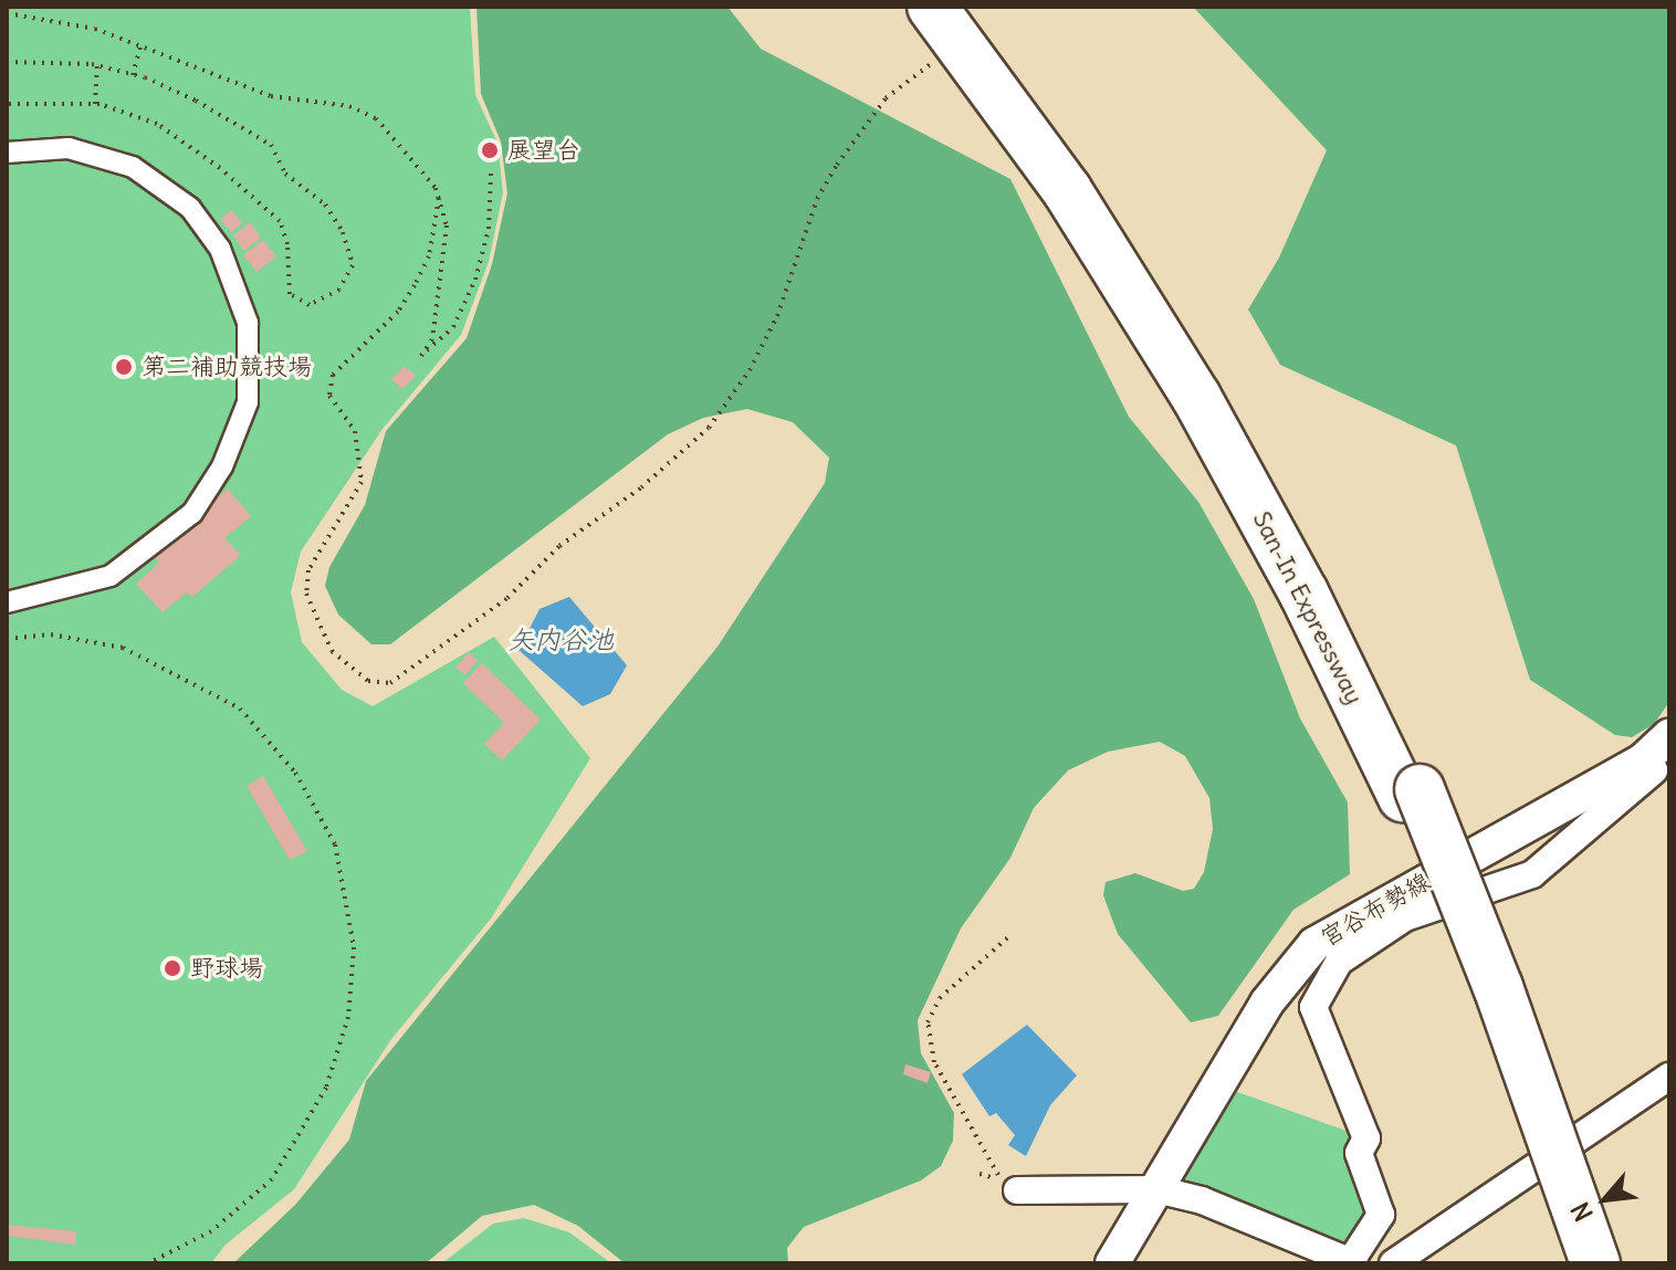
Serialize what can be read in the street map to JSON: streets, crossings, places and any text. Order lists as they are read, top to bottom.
{
  "streets": {
    "highway": ["San-In Expressway"],
    "street": ["宮谷布勢線"]
  },
  "water": ["矢内谷池"],
  "places": ["展望台", "第二補助競技場", "野球場"],
  "north": "bottom left"
}
